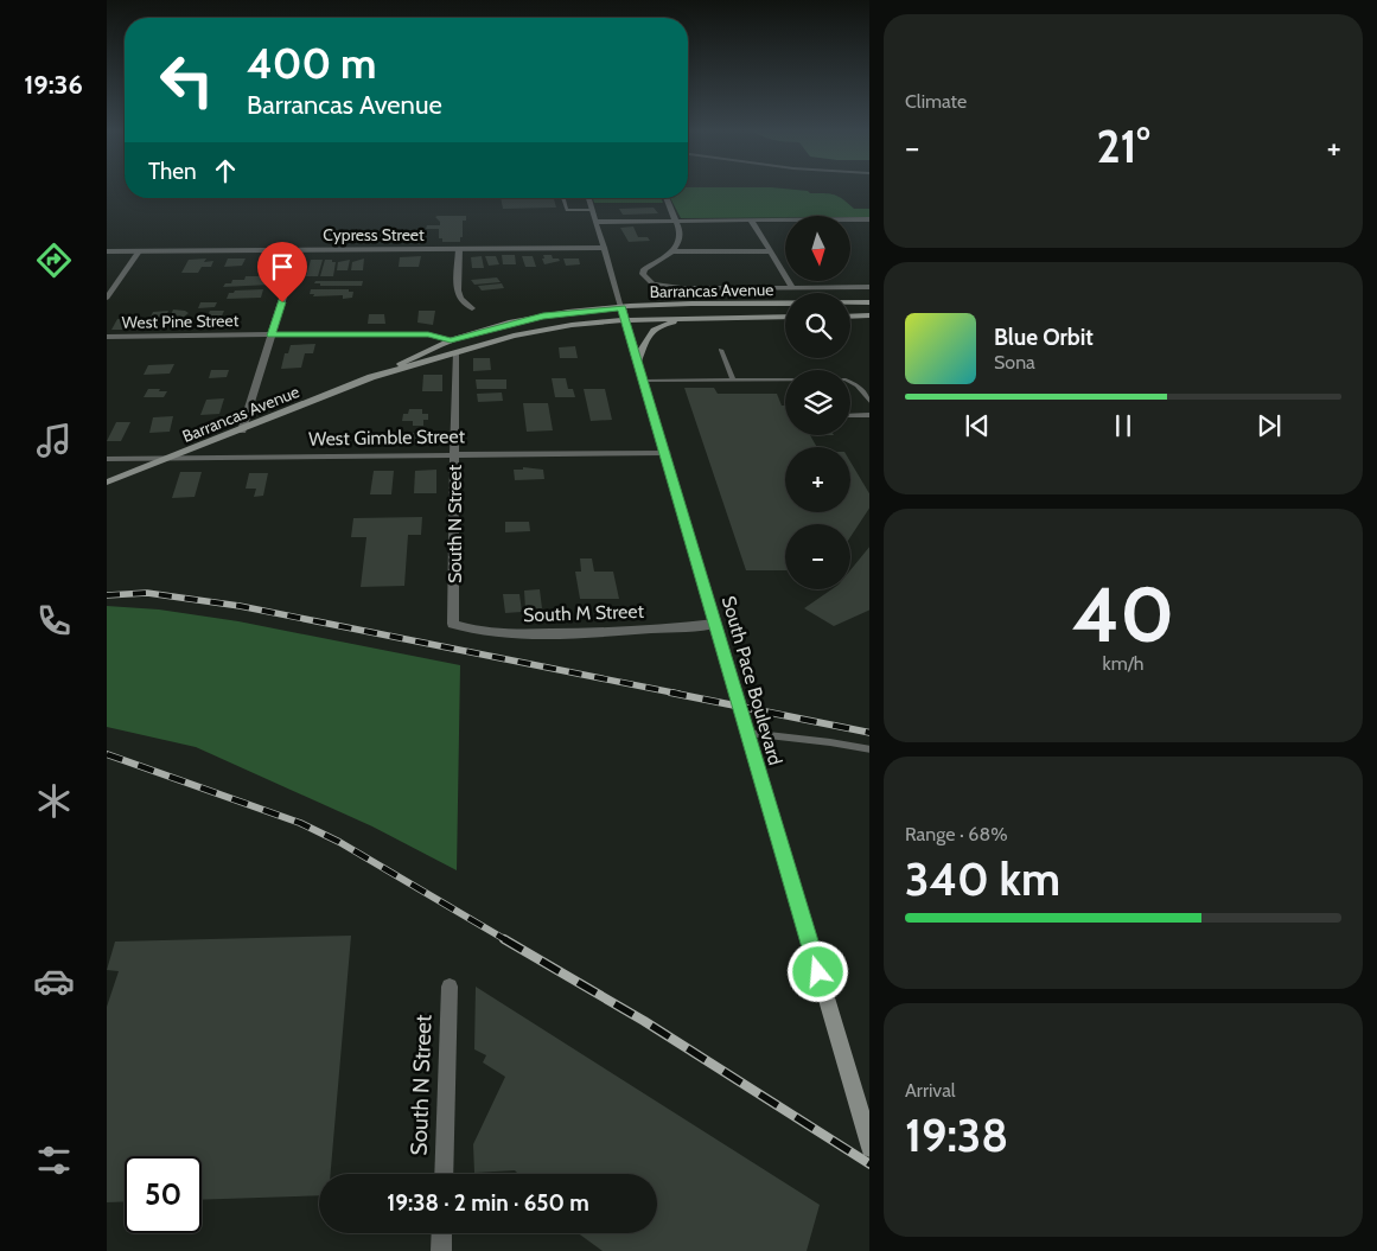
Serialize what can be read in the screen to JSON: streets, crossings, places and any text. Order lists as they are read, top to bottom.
{
  "streets": {
    "main road": ["Barrancas Avenue", "South Pace Boulevard"],
    "street": [
      "Cypress Street",
      "West Pine Street",
      "West Gimble Street",
      "South N Street",
      "South M Street"
    ]
  },
  "crossings": [
    ["Cypress Street", "South Pace Boulevard"],
    ["Barrancas Avenue", "West Gimble Street"],
    ["Barrancas Avenue", "South N Street"],
    ["Barrancas Avenue", "South Pace Boulevard"],
    ["West Gimble Street", "South N Street"],
    ["West Gimble Street", "South Pace Boulevard"],
    ["South N Street", "South M Street"],
    ["South M Street", "South Pace Boulevard"]
  ],
  "north": "bottom",
  "page": {
    "tabs": "19:36",
    "tile": [
      "Climate",
      ["40", "km/h"],
      ["Range · 68%", "340 km"],
      ["Arrival", "19:38"]
    ],
    "turn": ["400 m", "Barrancas Avenue"],
    "heat": ["−", "21°", "+"],
    "then": "Then",
    "map_buttons": ["+", "−"],
    "song": ["Blue Orbit", "Sona"],
    "limit": "50",
    "trip": "19:38 · 2 min · 650 m"
  }
}
